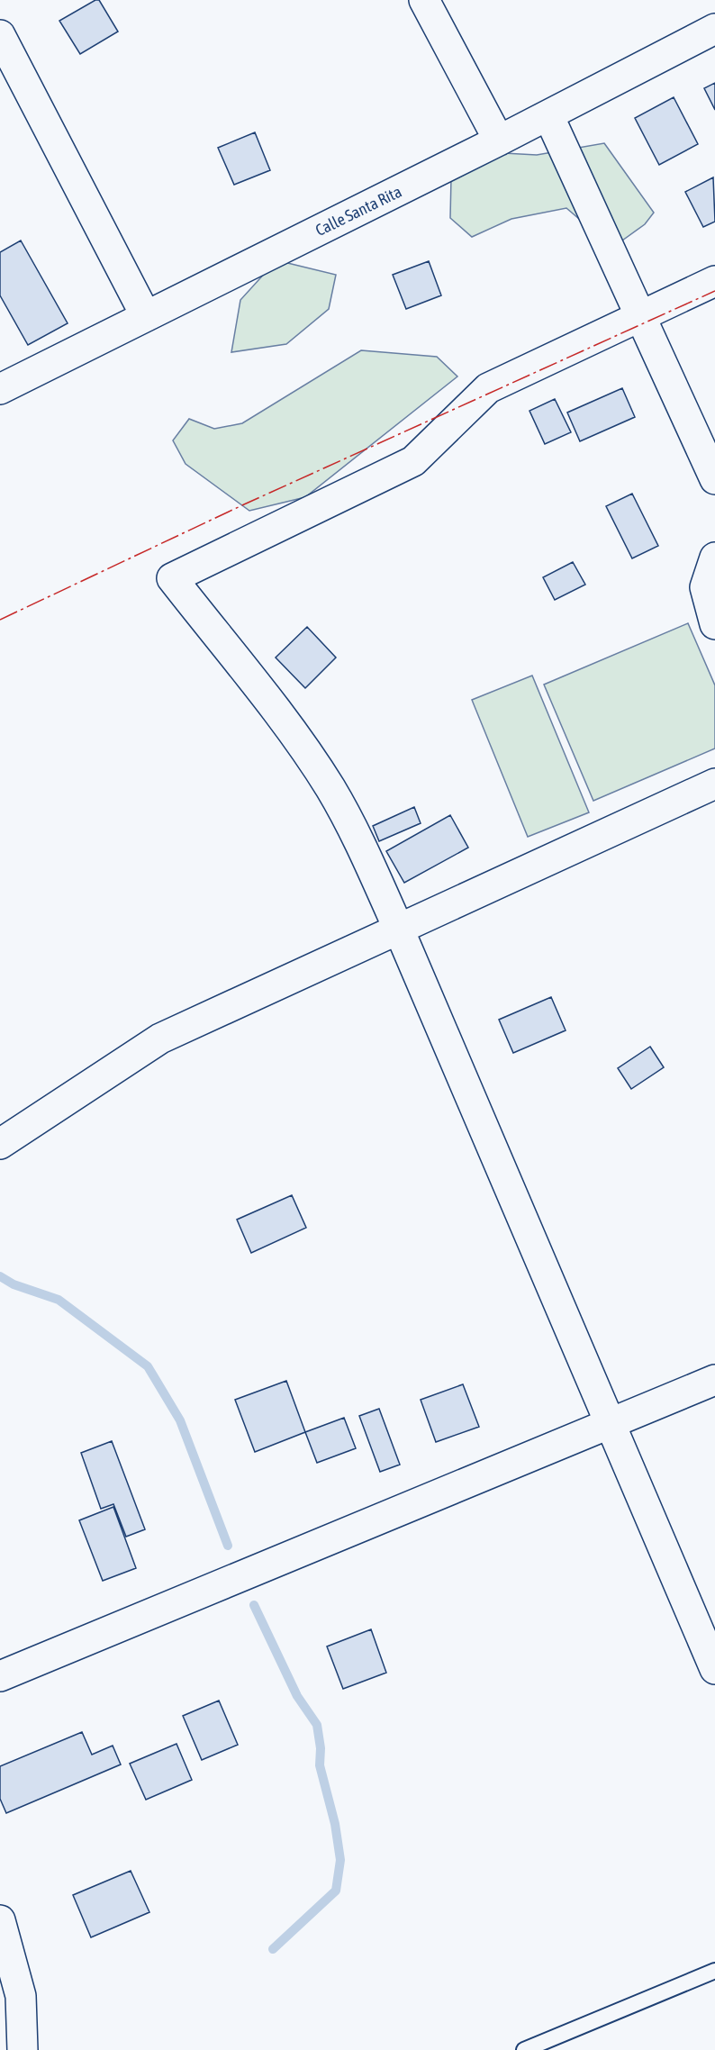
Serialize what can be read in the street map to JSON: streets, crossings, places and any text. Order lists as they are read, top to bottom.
{
  "streets": {
    "street": ["Calle Santa Rita"]
  }
}
